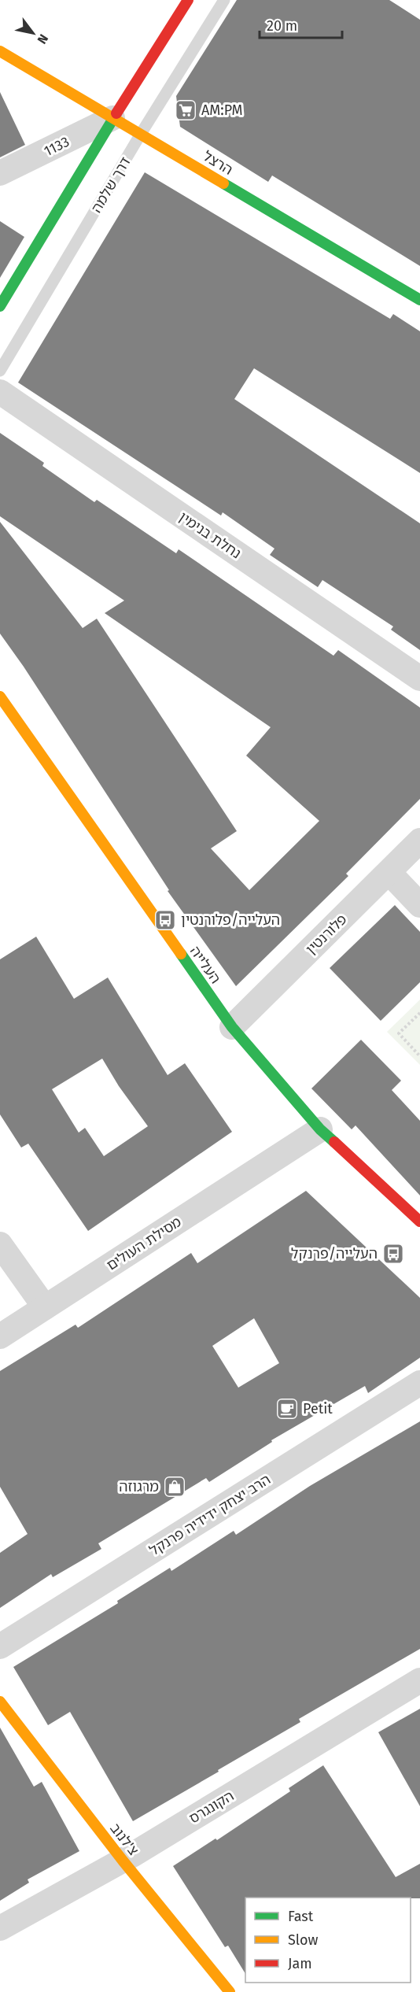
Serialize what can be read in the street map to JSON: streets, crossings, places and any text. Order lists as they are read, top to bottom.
{
  "streets": {
    "street": [
      "1133",
      "הרצל",
      "נחלת בנימין",
      "פלורנטין",
      "העלייה",
      "מסילת העולים",
      "הרב יצחק ידידיה פרנקל",
      "הקונגרס",
      "צ'לנוב"
    ],
    "lane": ["דרך שלמה"]
  },
  "crossings": [
    ["1133", "הרצל"],
    ["הרצל", "דרך שלמה"],
    ["פלורנטין", "העלייה"],
    ["העלייה", "מסילת העולים"],
    ["הקונגרס", "צ'לנוב"]
  ],
  "places": {
    "supermarket": ["AM:PM"],
    "bus stop": ["העלייה/פלורנטין", "העלייה/פרנקל"],
    "cafe": ["Petit"],
    "shop": ["מרגוזה"]
  },
  "legend": ["Fast", "Slow", "Jam"],
  "scale_bar": "20 m",
  "north": "bottom right"
}
